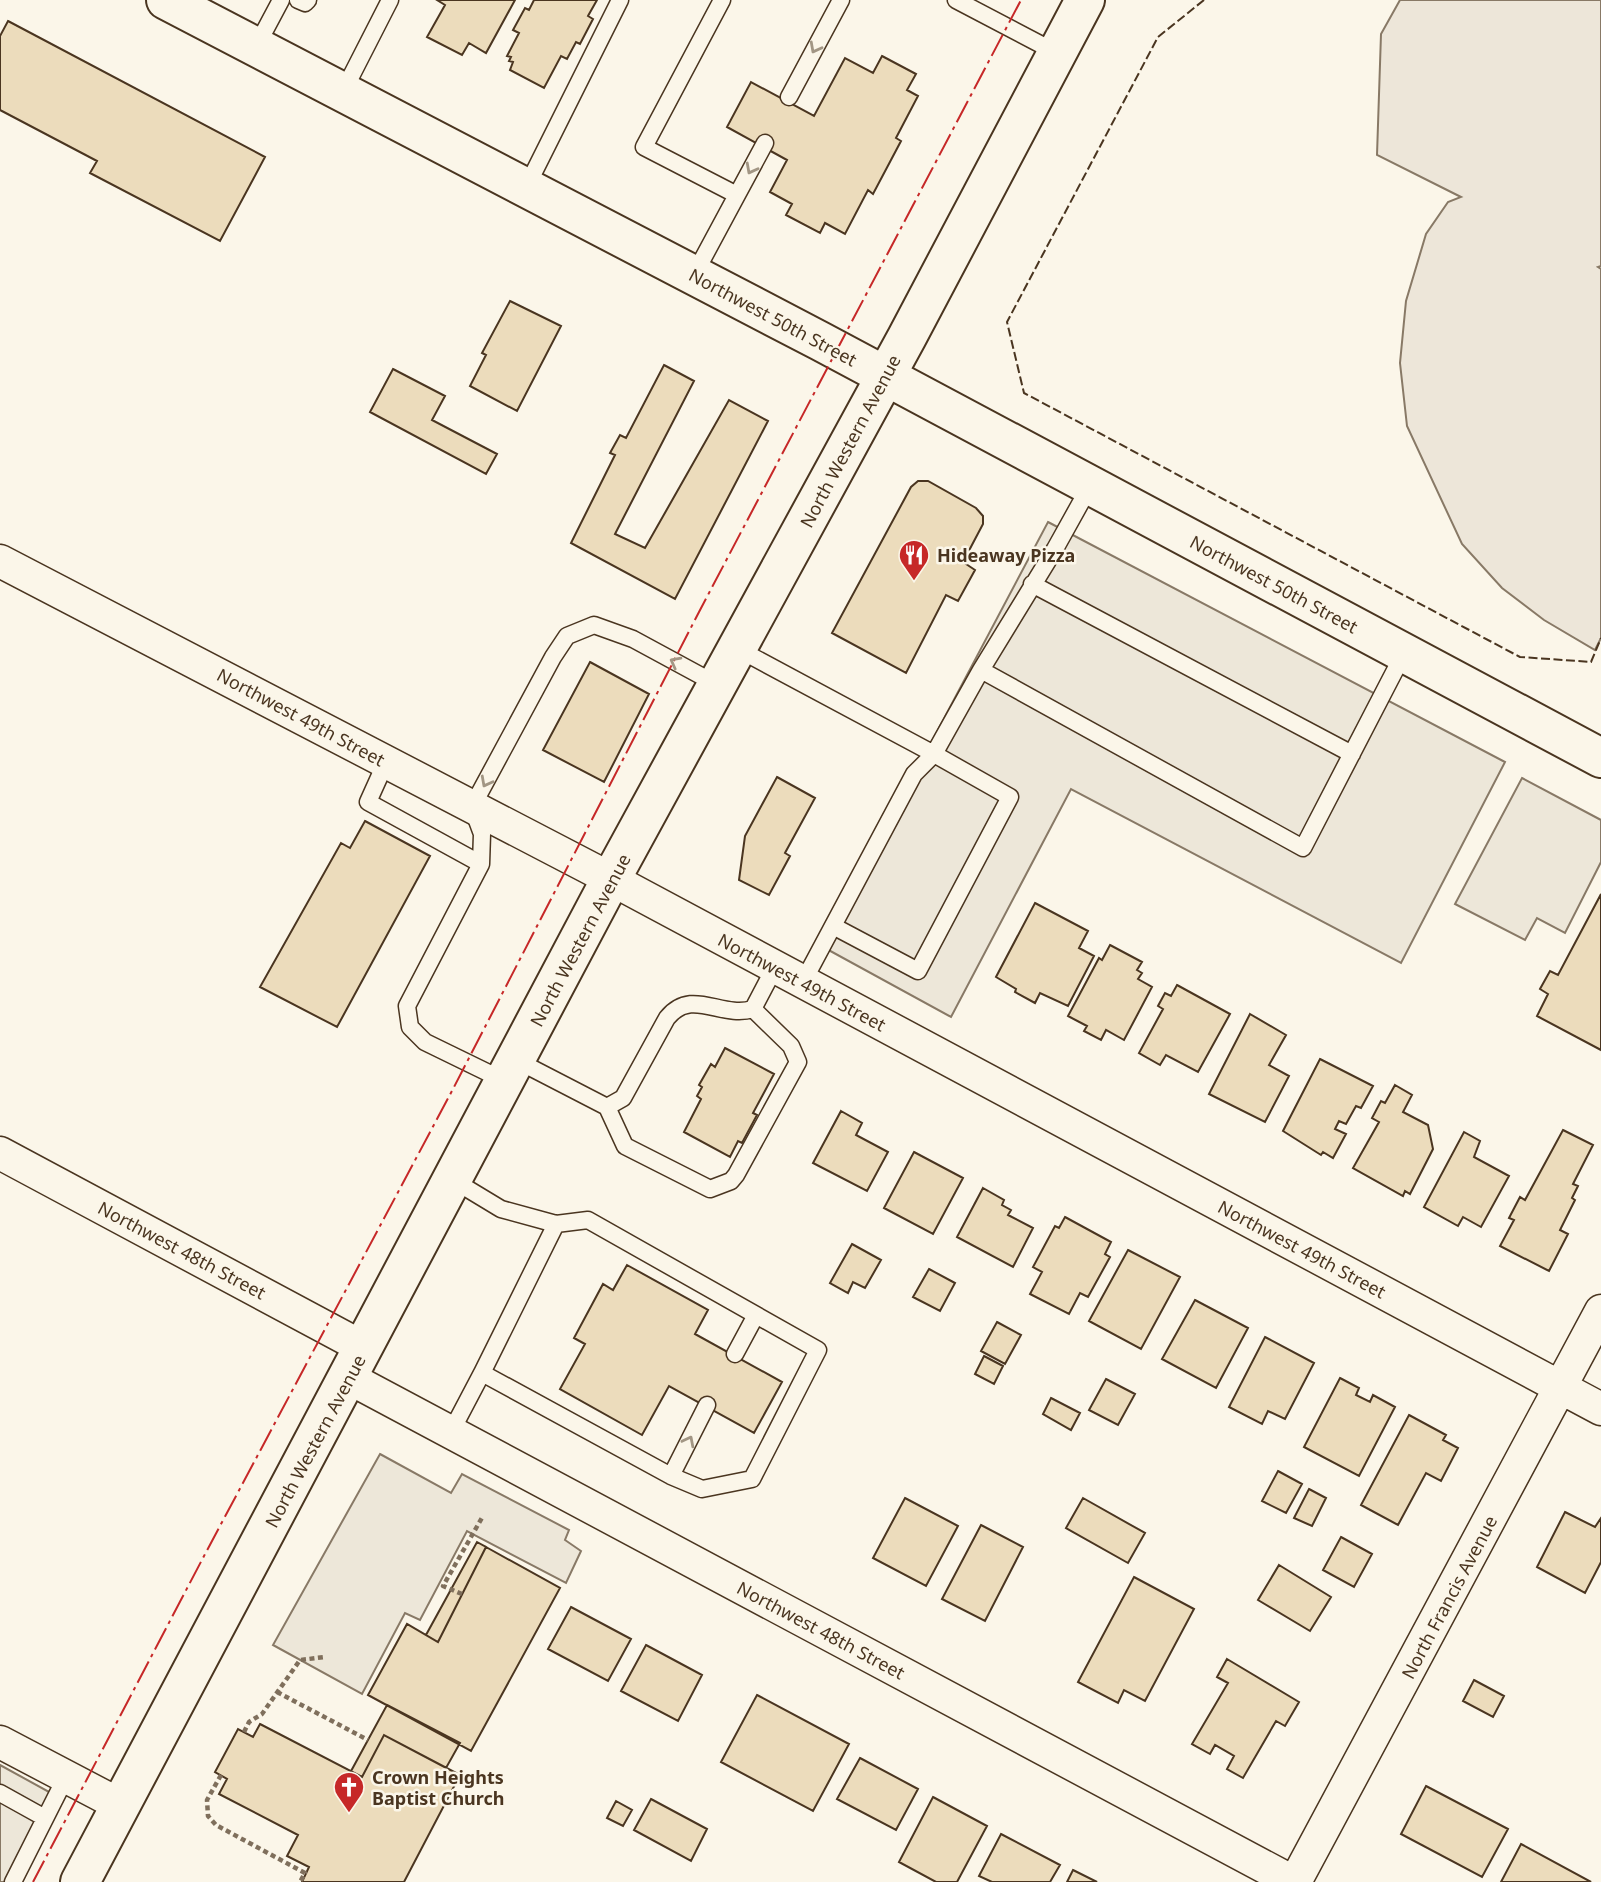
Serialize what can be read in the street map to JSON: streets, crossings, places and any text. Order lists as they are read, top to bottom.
{
  "streets": {
    "street": [
      "Northwest 50th Street",
      "North Western Avenue",
      "Northwest 49th Street",
      "Northwest 48th Street",
      "North Francis Avenue"
    ]
  },
  "crossings": [
    ["Northwest 50th Street", "North Western Avenue"],
    ["North Western Avenue", "Northwest 49th Street"],
    ["North Western Avenue", "Northwest 48th Street"],
    ["Northwest 49th Street", "North Francis Avenue"],
    ["Northwest 48th Street", "North Francis Avenue"]
  ],
  "places": {
    "restaurant": ["Hideaway Pizza"],
    "church": ["Crown Heights Baptist Church"]
  }
}
